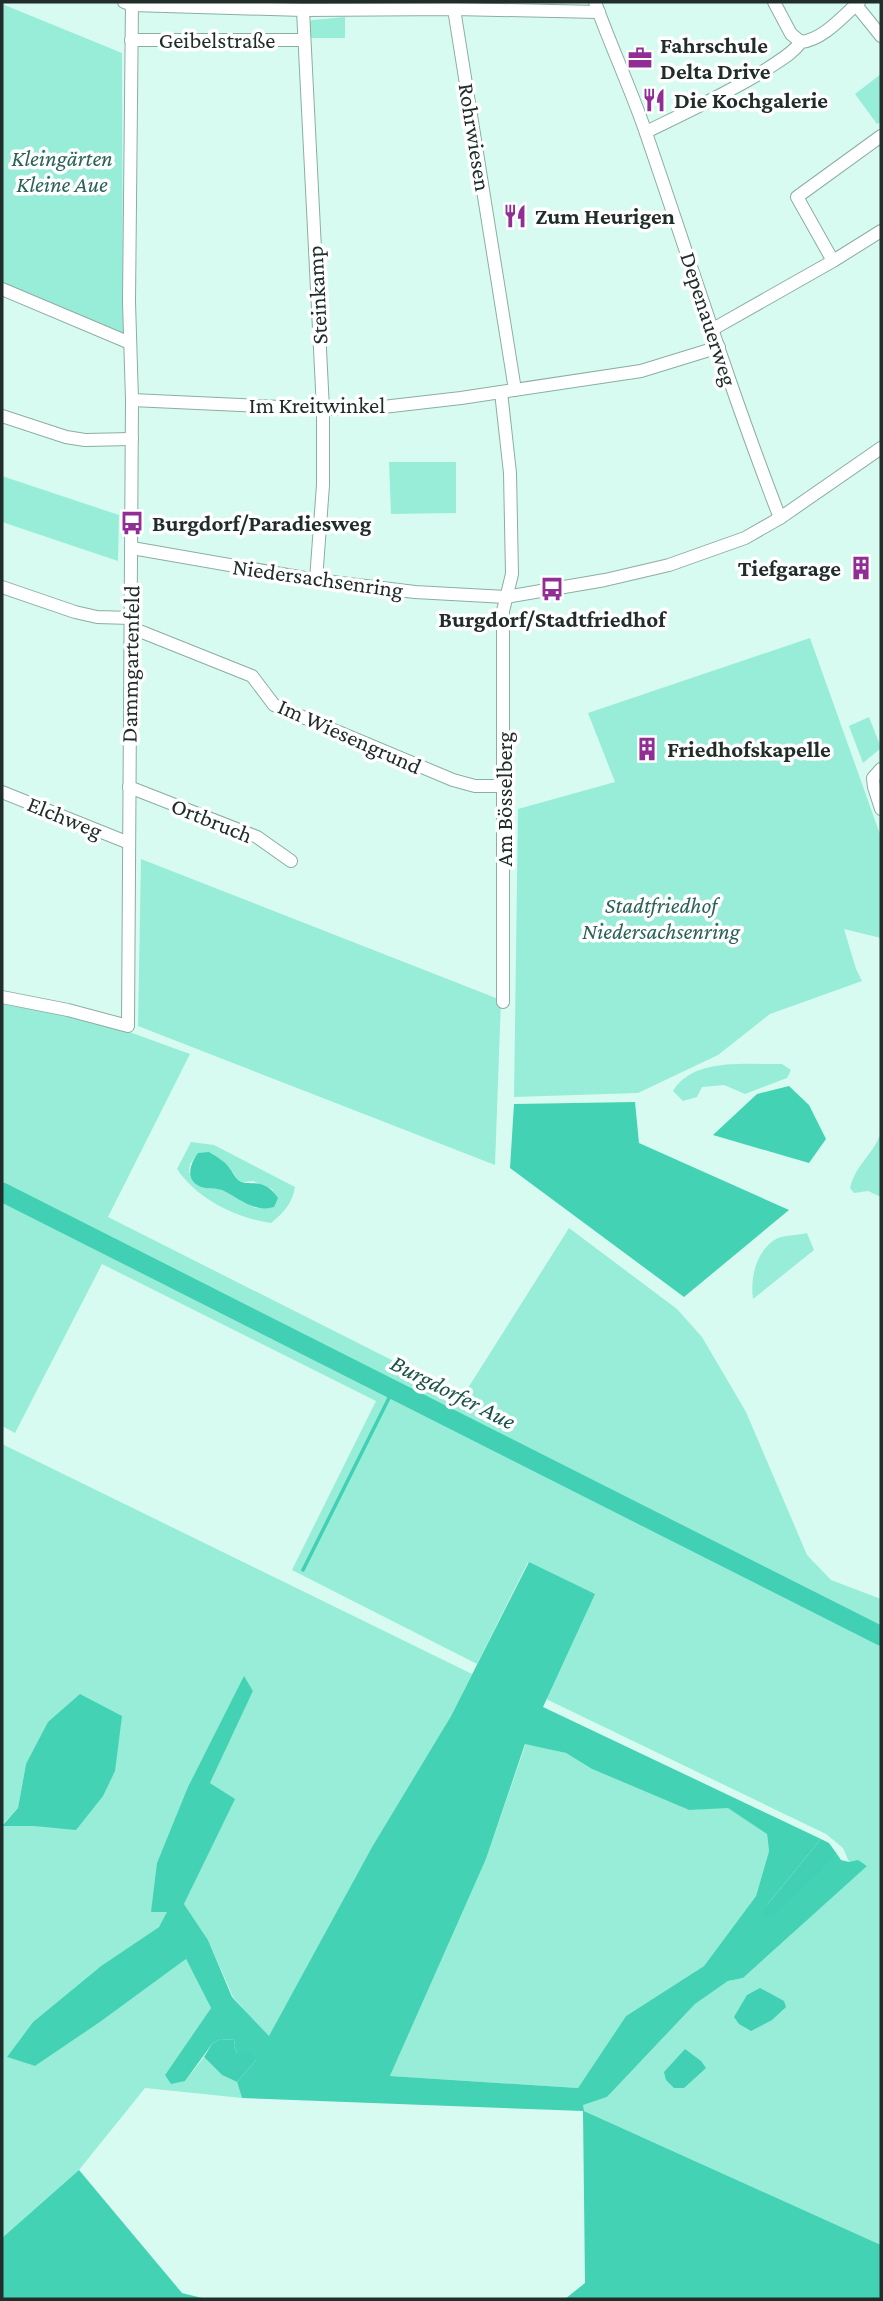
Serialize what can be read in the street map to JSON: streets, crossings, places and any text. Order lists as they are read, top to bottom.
{
  "streets": {
    "street": [
      "Geibelstraße",
      "Rohrwiesen",
      "Steinkamp",
      "Depenauerweg",
      "Im Kreitwinkel",
      "Niedersachsenring",
      "Dammgartenfeld",
      "Im Wiesengrund",
      "Am Bösselberg",
      "Elchweg",
      "Ortbruch"
    ]
  },
  "crossings": [
    ["Geibelstraße", "Rohrwiesen"],
    ["Geibelstraße", "Steinkamp"],
    ["Geibelstraße", "Depenauerweg"],
    ["Geibelstraße", "Dammgartenfeld"],
    ["Rohrwiesen", "Im Kreitwinkel"],
    ["Steinkamp", "Im Kreitwinkel"],
    ["Steinkamp", "Niedersachsenring"],
    ["Depenauerweg", "Im Kreitwinkel"],
    ["Depenauerweg", "Niedersachsenring"],
    ["Im Kreitwinkel", "Dammgartenfeld"],
    ["Niedersachsenring", "Dammgartenfeld"],
    ["Niedersachsenring", "Am Bösselberg"],
    ["Dammgartenfeld", "Im Wiesengrund"],
    ["Dammgartenfeld", "Elchweg"],
    ["Dammgartenfeld", "Ortbruch"],
    ["Im Wiesengrund", "Am Bösselberg"]
  ],
  "water": ["Burgdorfer Aue"],
  "parks": ["Kleingärten Kleine Aue", "Stadtfriedhof Niedersachsenring"],
  "places": {
    "office": ["Fahrschule Delta Drive"],
    "restaurant": ["Die Kochgalerie", "Zum Heurigen"],
    "bus stop": ["Burgdorf/Paradiesweg", "Burgdorf/Stadtfriedhof"],
    "building": ["Tiefgarage", "Friedhofskapelle"]
  }
}
